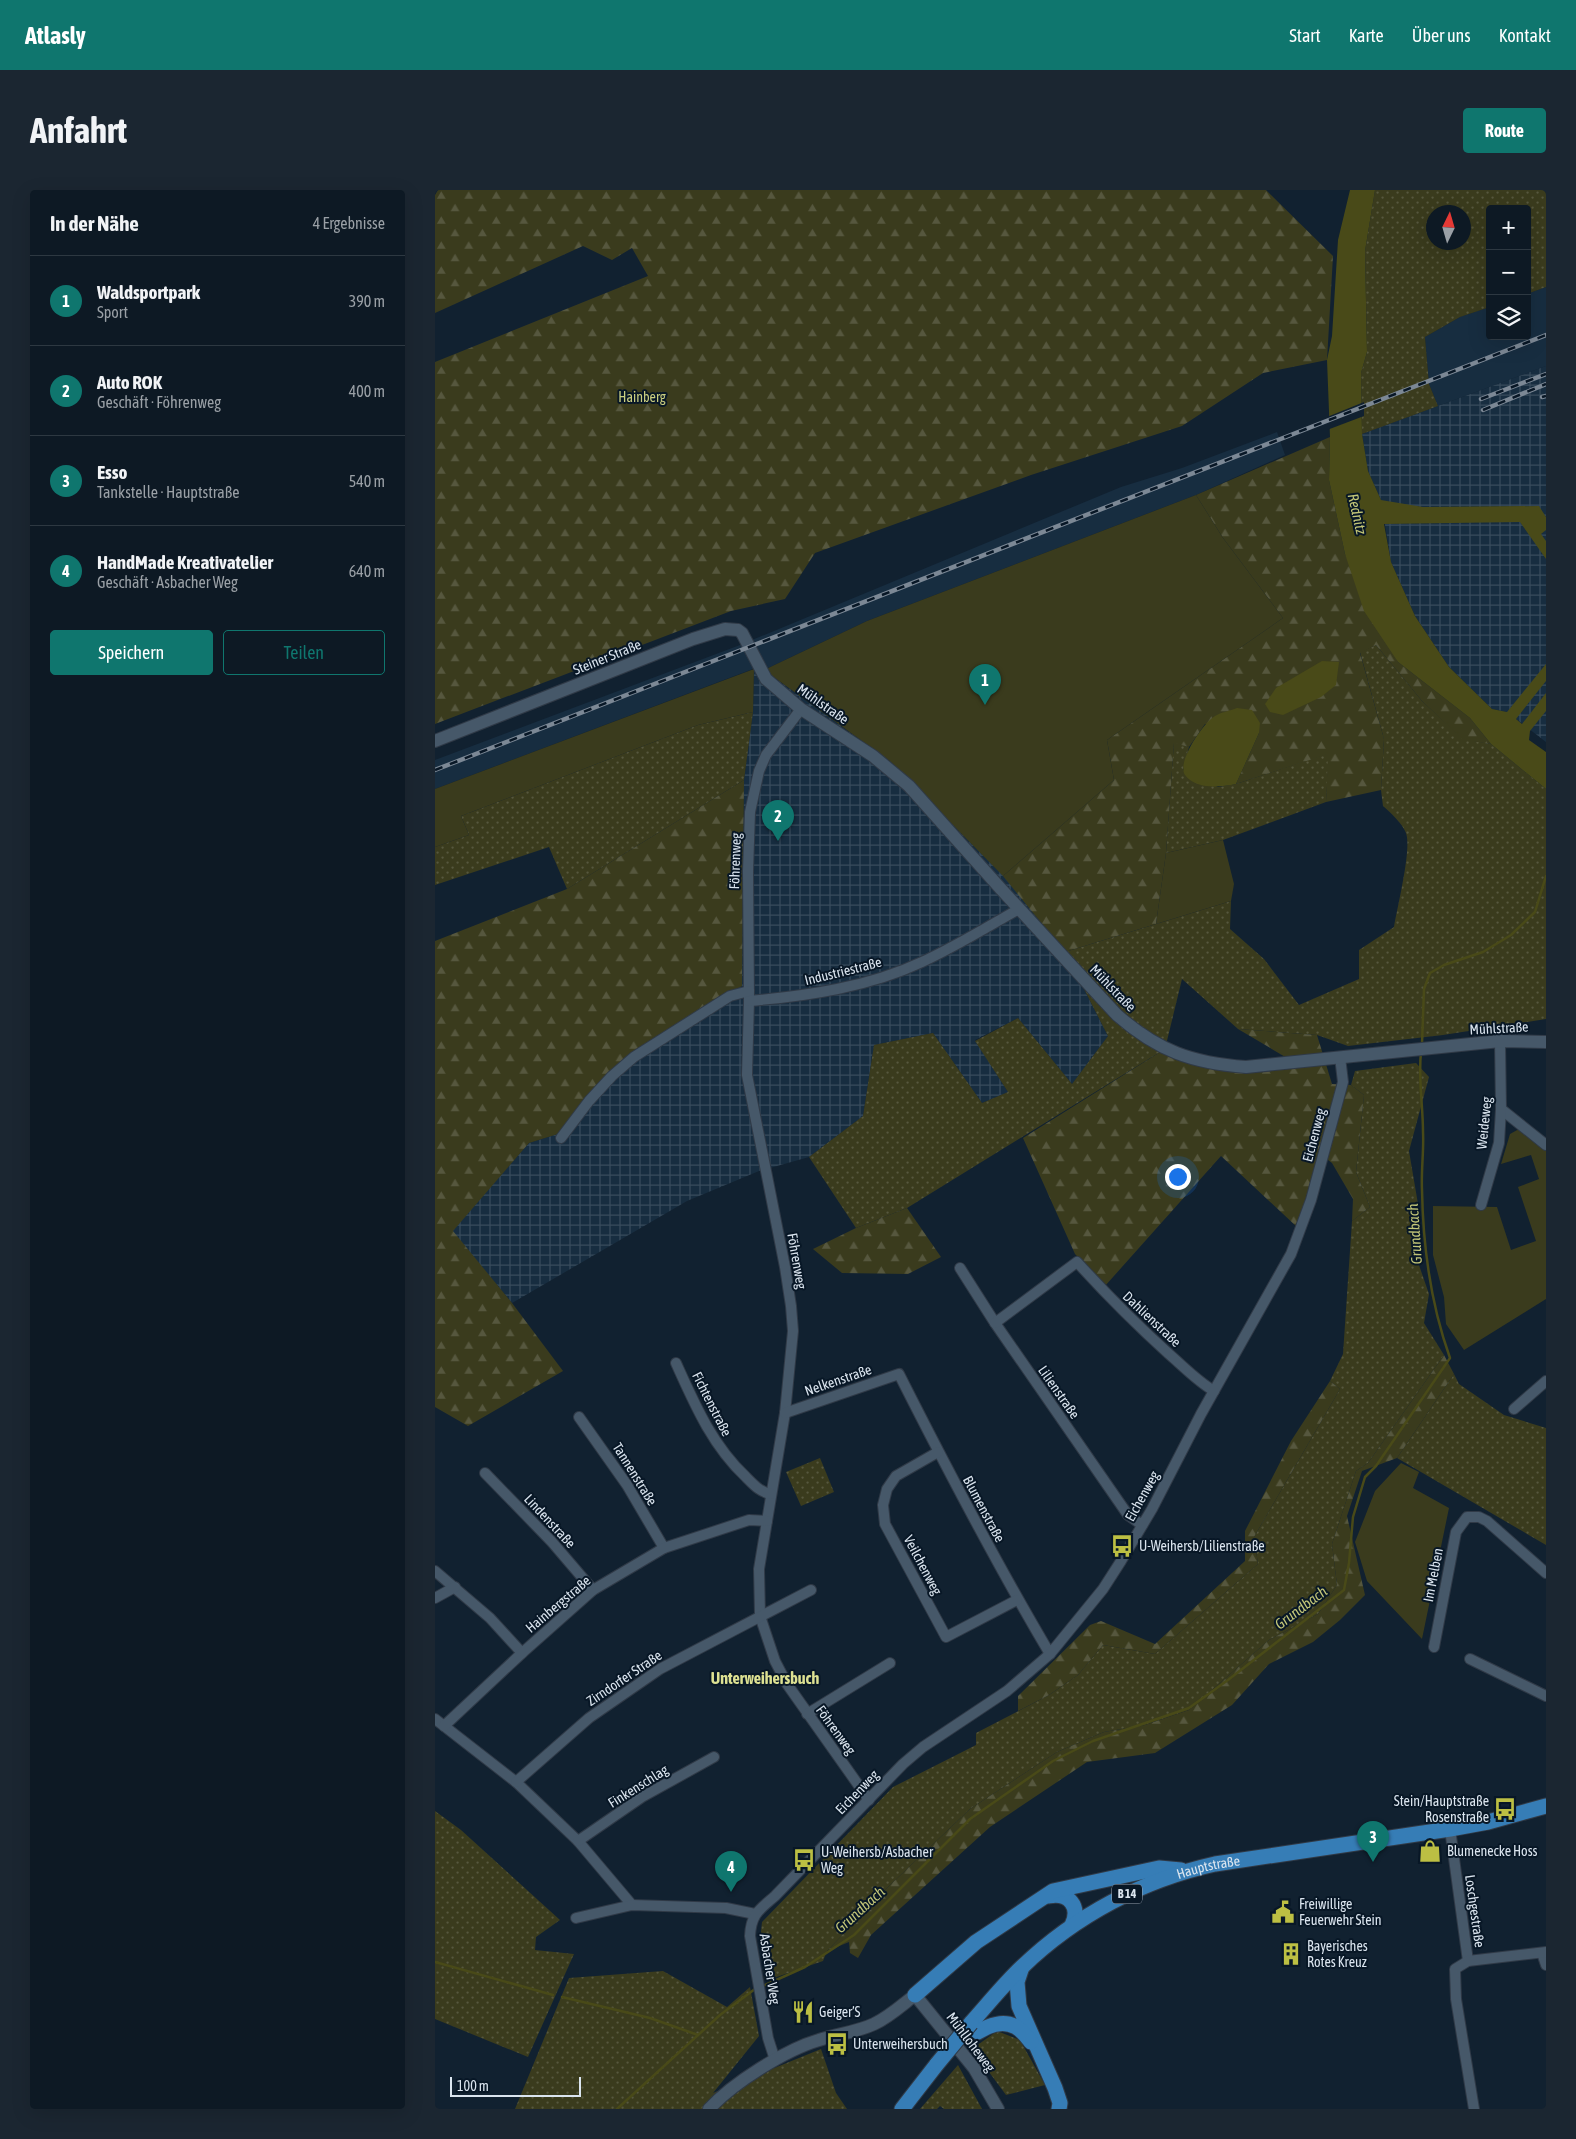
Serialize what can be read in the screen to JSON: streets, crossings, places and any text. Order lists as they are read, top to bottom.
{
  "streets": {
    "main road": ["Hauptstraße", "B 14"],
    "street": [
      "Steiner Straße",
      "Mühlstraße",
      "Föhrenweg",
      "Industriestraße",
      "Weideweg",
      "Eichenweg",
      "Dahlienstraße",
      "Nelkenstraße",
      "Lilienstraße",
      "Fichtenstraße",
      "Tannenstraße",
      "Blumenstraße",
      "Lindenstraße",
      "Veilchenweg",
      "Im Melben",
      "Hainbergstraße",
      "Zirndorfer Straße",
      "Finkenschlag",
      "Loschgestraße",
      "Asbacher Weg",
      "Mühlloheweg"
    ]
  },
  "crossings": [
    ["Steiner Straße", "Mühlstraße"],
    ["Mühlstraße", "Föhrenweg"],
    ["Mühlstraße", "Industriestraße"],
    ["Mühlstraße", "Weideweg"],
    ["Mühlstraße", "Eichenweg"],
    ["Föhrenweg", "Industriestraße"],
    ["Föhrenweg", "Eichenweg"],
    ["Föhrenweg", "Nelkenstraße"],
    ["Föhrenweg", "Fichtenstraße"],
    ["Föhrenweg", "Hainbergstraße"],
    ["Föhrenweg", "Zirndorfer Straße"],
    ["Eichenweg", "Dahlienstraße"],
    ["Eichenweg", "Lilienstraße"],
    ["Eichenweg", "Blumenstraße"],
    ["Eichenweg", "Asbacher Weg"],
    ["Dahlienstraße", "Lilienstraße"],
    ["Nelkenstraße", "Blumenstraße"],
    ["Tannenstraße", "Hainbergstraße"],
    ["Blumenstraße", "Veilchenweg"],
    ["Lindenstraße", "Hainbergstraße"],
    ["Hauptstraße", "Loschgestraße"]
  ],
  "districts": ["Unterweihersbuch"],
  "water": ["Rednitz", "Grundbach"],
  "parks": ["Hainberg"],
  "places": {
    "bus stop": [
      "U-Weihersb/Lilienstraße",
      "Stein/Hauptstraße Rosenstraße",
      "U-Weihersb/Asbacher Weg",
      "Unterweihersbuch"
    ],
    "shop": ["Blumenecke Hoss"],
    "public building": ["Freiwillige Feuerwehr Stein"],
    "building": ["Bayerisches Rotes Kreuz"],
    "restaurant": ["Geiger’S"]
  },
  "scale_bar": "100 m",
  "north": "top",
  "page": {
    "header": "Atlasly",
    "nav": [
      "Start",
      "Karte",
      "Über uns",
      "Kontakt"
    ],
    "buttons": [
      "Route",
      ["Speichern", "Teilen"]
    ],
    "title": "Anfahrt",
    "heading": ["In der Nähe", "4 Ergebnisse"],
    "map_buttons": ["+", "−"],
    "list": [
      {
        "mark": "1",
        "name": "Waldsportpark",
        "note": "Sport",
        "value": "390 m"
      },
      {
        "mark": "2",
        "name": "Auto ROK",
        "note": "Geschäft · Föhrenweg",
        "value": "400 m"
      },
      {
        "mark": "3",
        "name": "Esso",
        "note": "Tankstelle · Hauptstraße",
        "value": "540 m"
      },
      {
        "mark": "4",
        "name": "HandMade Kreativatelier",
        "note": "Geschäft · Asbacher Weg",
        "value": "640 m"
      }
    ],
    "pins": [
      "1",
      "2",
      "3",
      "4"
    ],
    "scale": "100 m"
  }
}
